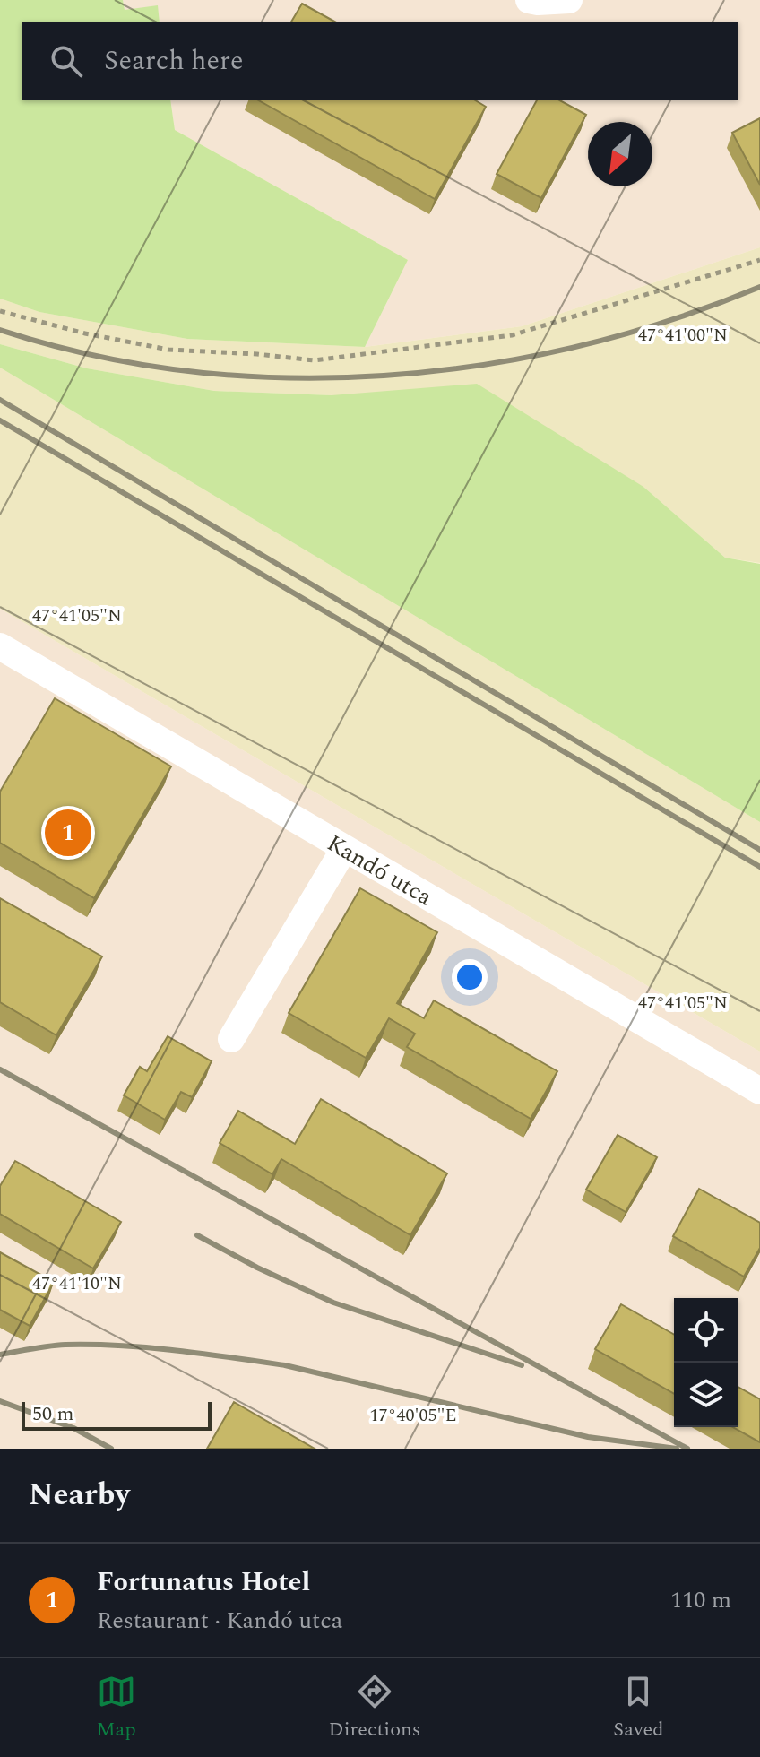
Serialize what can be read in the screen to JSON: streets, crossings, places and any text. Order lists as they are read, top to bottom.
{
  "streets": {
    "street": ["Kandó utca"]
  },
  "scale_bar": "50 m",
  "north": "bottom left",
  "page": {
    "search": "Search here",
    "pins": "1",
    "scale": "50 m",
    "heading": "Nearby",
    "list": [
      {
        "mark": "1",
        "name": "Fortunatus Hotel",
        "note": "Restaurant · Kandó utca",
        "value": "110 m"
      }
    ],
    "nav": ["Map", "Directions", "Saved"]
  },
  "coordinates": [
    "47°41'00\"N",
    "47°41'05\"N",
    "47°41'10\"N",
    "17°40'05\"E"
  ]
}
